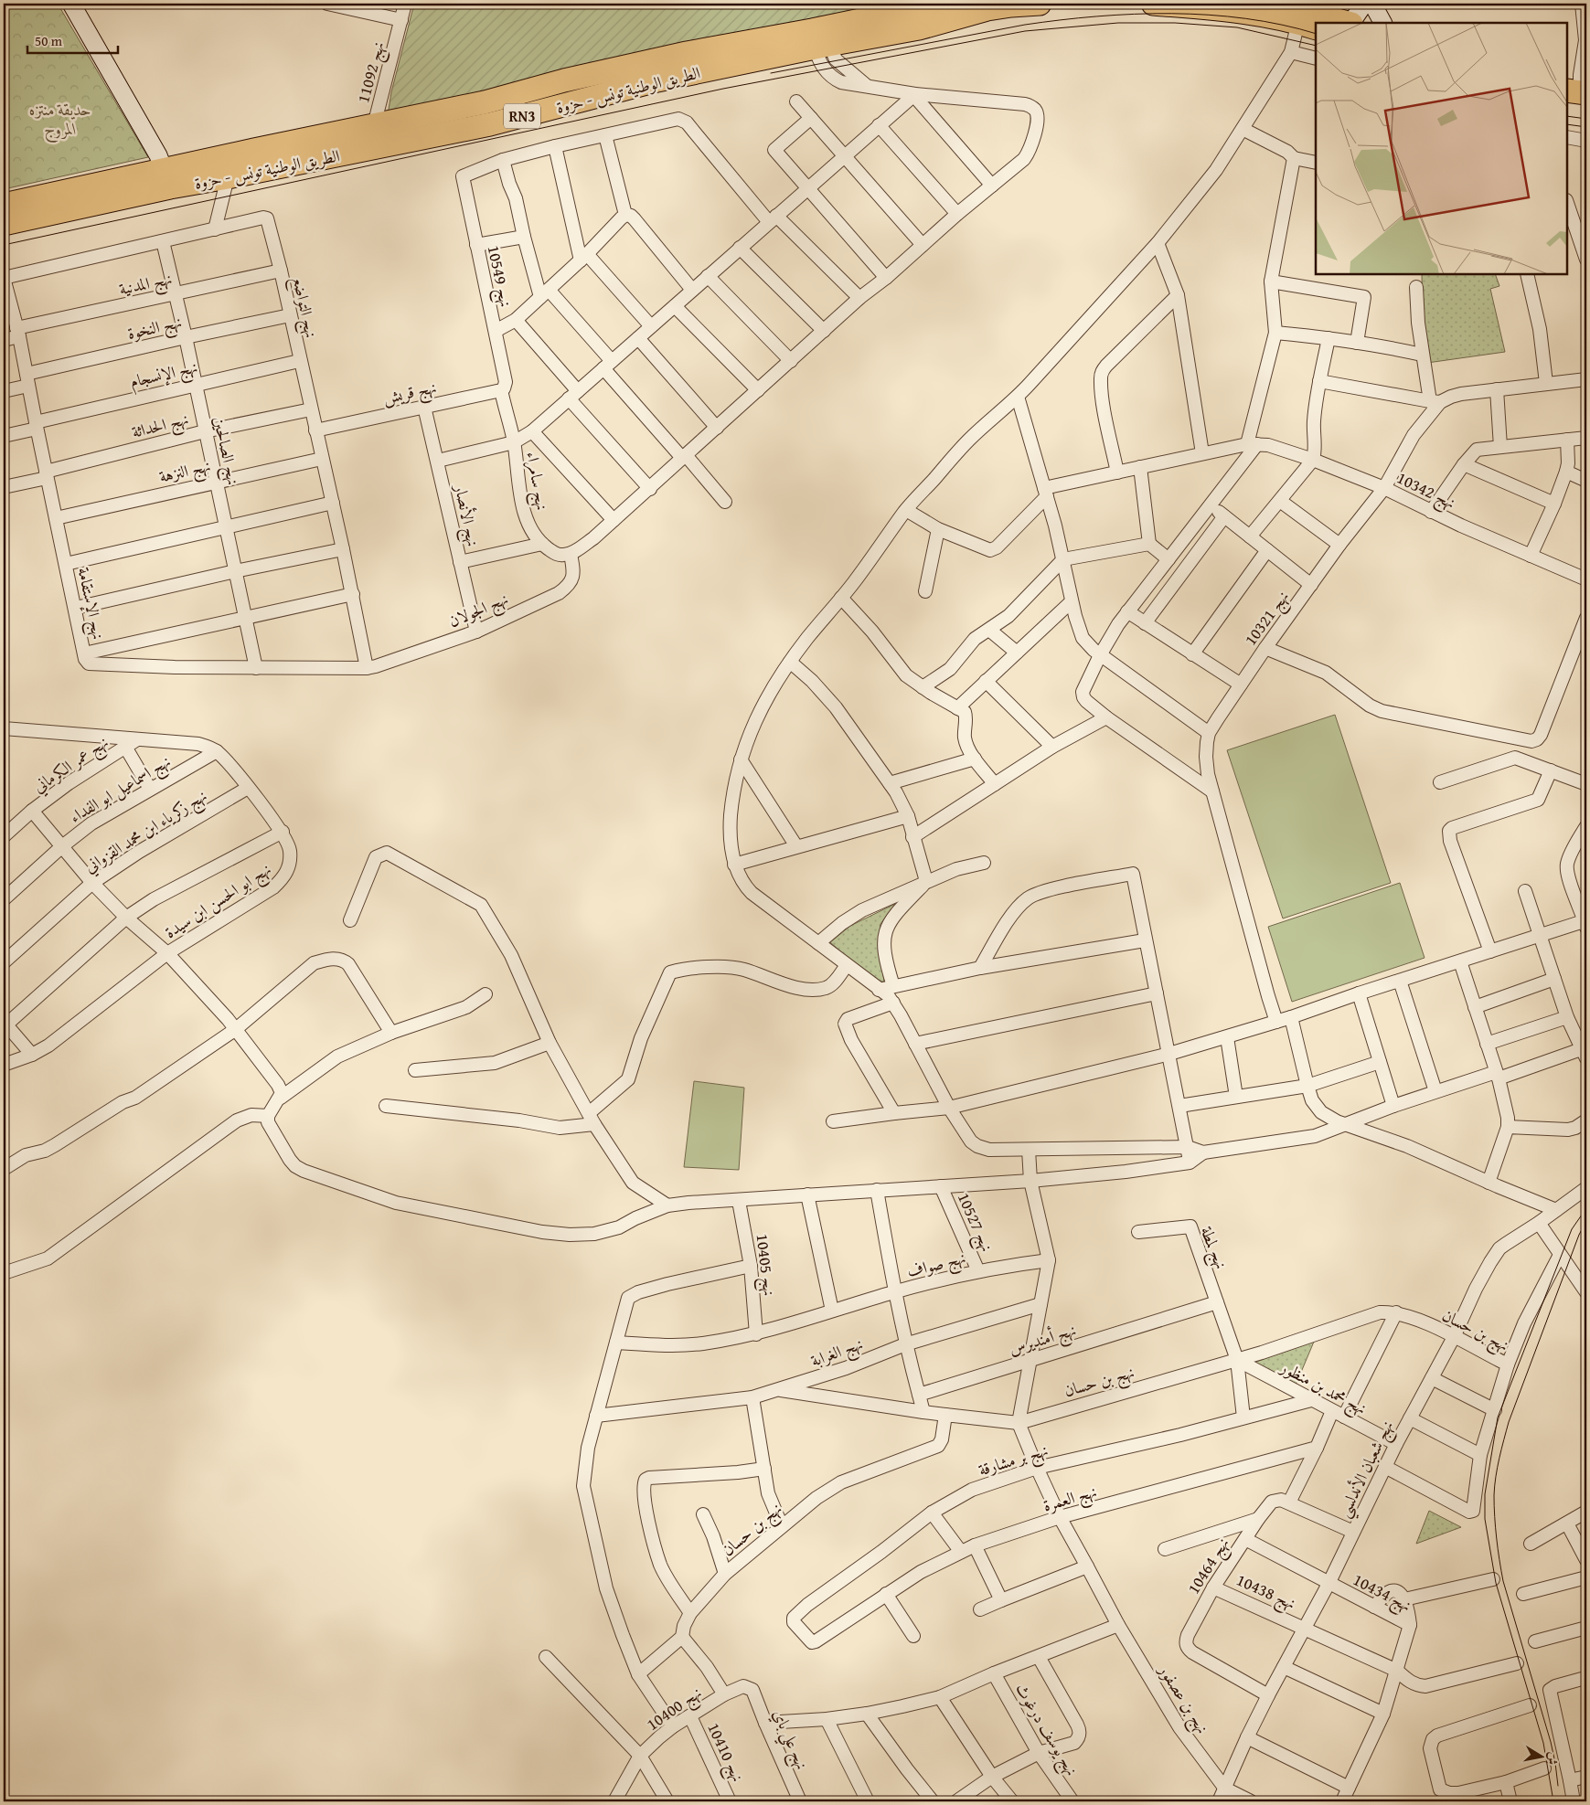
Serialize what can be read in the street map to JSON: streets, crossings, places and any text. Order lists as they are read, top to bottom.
{
  "streets": {
    "highway": ["الطريق الوطنية تونس - حزوة", "RN3"],
    "street": [
      "نهج 11092",
      "نهج 10549",
      "نهج المدنية",
      "نهج التواضع",
      "نهج النخوة",
      "نهج الإنسجام",
      "نهج قريش",
      "نهج الحداثة",
      "نهج الصالحين",
      "نهج النزهة",
      "نهج سامراء",
      "نهج 10342",
      "نهج الأنصار",
      "نهج الإستقامة",
      "نهج الجولان",
      "نهج 10321",
      "نهج عمر الكرماني",
      "نهج اسماعيل ابو الفداء",
      "نهج زكرياء ابن محمد القزواني",
      "نهج ابو الحسن ابن سيدة",
      "نهج 10527",
      "نهج لمطة",
      "نهج صواف",
      "نهج 10405",
      "نهج بن حسان",
      "نهج أمنديرس",
      "نهج الغرابة",
      "نهج محمد بن منظور",
      "نهج بر مشارقة",
      "نهج شعبان الأندلسي",
      "نهج العمرة",
      "نهج 10464",
      "نهج 10438",
      "نهج 10434",
      "نهج بن عصفور",
      "نهج 10400",
      "نهج يوسف درغوث",
      "نهج علي باي",
      "نهج 10410"
    ]
  },
  "crossings": [
    ["نهج 11092", "الطريق الوطنية تونس - حزوة"],
    ["الطريق الوطنية تونس - حزوة", "RN3"],
    ["نهج 10549", "نهج قريش"],
    ["نهج 10549", "نهج سامراء"],
    ["نهج المدنية", "نهج التواضع"],
    ["نهج المدنية", "نهج الصالحين"],
    ["نهج المدنية", "نهج الإستقامة"],
    ["نهج التواضع", "نهج النخوة"],
    ["نهج التواضع", "نهج الإنسجام"],
    ["نهج التواضع", "نهج قريش"],
    ["نهج التواضع", "نهج الحداثة"],
    ["نهج التواضع", "نهج الصالحين"],
    ["نهج التواضع", "نهج النزهة"],
    ["نهج التواضع", "نهج الإستقامة"],
    ["نهج التواضع", "نهج الجولان"],
    ["نهج النخوة", "نهج الصالحين"],
    ["نهج النخوة", "نهج الإستقامة"],
    ["نهج الإنسجام", "نهج الصالحين"],
    ["نهج الإنسجام", "نهج الإستقامة"],
    ["نهج قريش", "نهج الأنصار"],
    ["نهج الحداثة", "نهج الصالحين"],
    ["نهج الحداثة", "نهج الإستقامة"],
    ["نهج الصالحين", "نهج النزهة"],
    ["نهج الصالحين", "نهج الإستقامة"],
    ["نهج النزهة", "نهج الإستقامة"],
    ["نهج 10342", "نهج 10321"],
    ["نهج الأنصار", "نهج الجولان"],
    ["نهج الإستقامة", "نهج الجولان"],
    ["نهج اسماعيل ابو الفداء", "نهج ابو الحسن ابن سيدة"],
    ["نهج زكرياء ابن محمد القزواني", "نهج ابو الحسن ابن سيدة"],
    ["نهج 10527", "نهج صواف"],
    ["نهج لمطة", "نهج أمنديرس"],
    ["نهج صواف", "نهج 10405"],
    ["نهج بن حسان", "نهج محمد بن منظور"],
    ["نهج بن حسان", "نهج شعبان الأندلسي"],
    ["نهج بن حسان", "نهج بن عصفور"],
    ["نهج محمد بن منظور", "نهج بر مشارقة"],
    ["نهج محمد بن منظور", "نهج شعبان الأندلسي"],
    ["نهج بر مشارقة", "نهج العمرة"],
    ["نهج بر مشارقة", "نهج بن عصفور"],
    ["نهج شعبان الأندلسي", "نهج 10464"],
    ["نهج شعبان الأندلسي", "نهج 10438"],
    ["نهج شعبان الأندلسي", "نهج 10434"],
    ["نهج شعبان الأندلسي", "نهج بن عصفور"],
    ["نهج العمرة", "نهج بن عصفور"],
    ["نهج 10464", "نهج 10438"],
    ["نهج 10464", "نهج 10434"],
    ["نهج 10438", "نهج 10434"],
    ["نهج 10400", "نهج علي باي"],
    ["نهج 10400", "نهج 10410"]
  ],
  "parks": ["حديقة منتزه المروج"],
  "scale_bar": "50 m",
  "north": "right"
}
